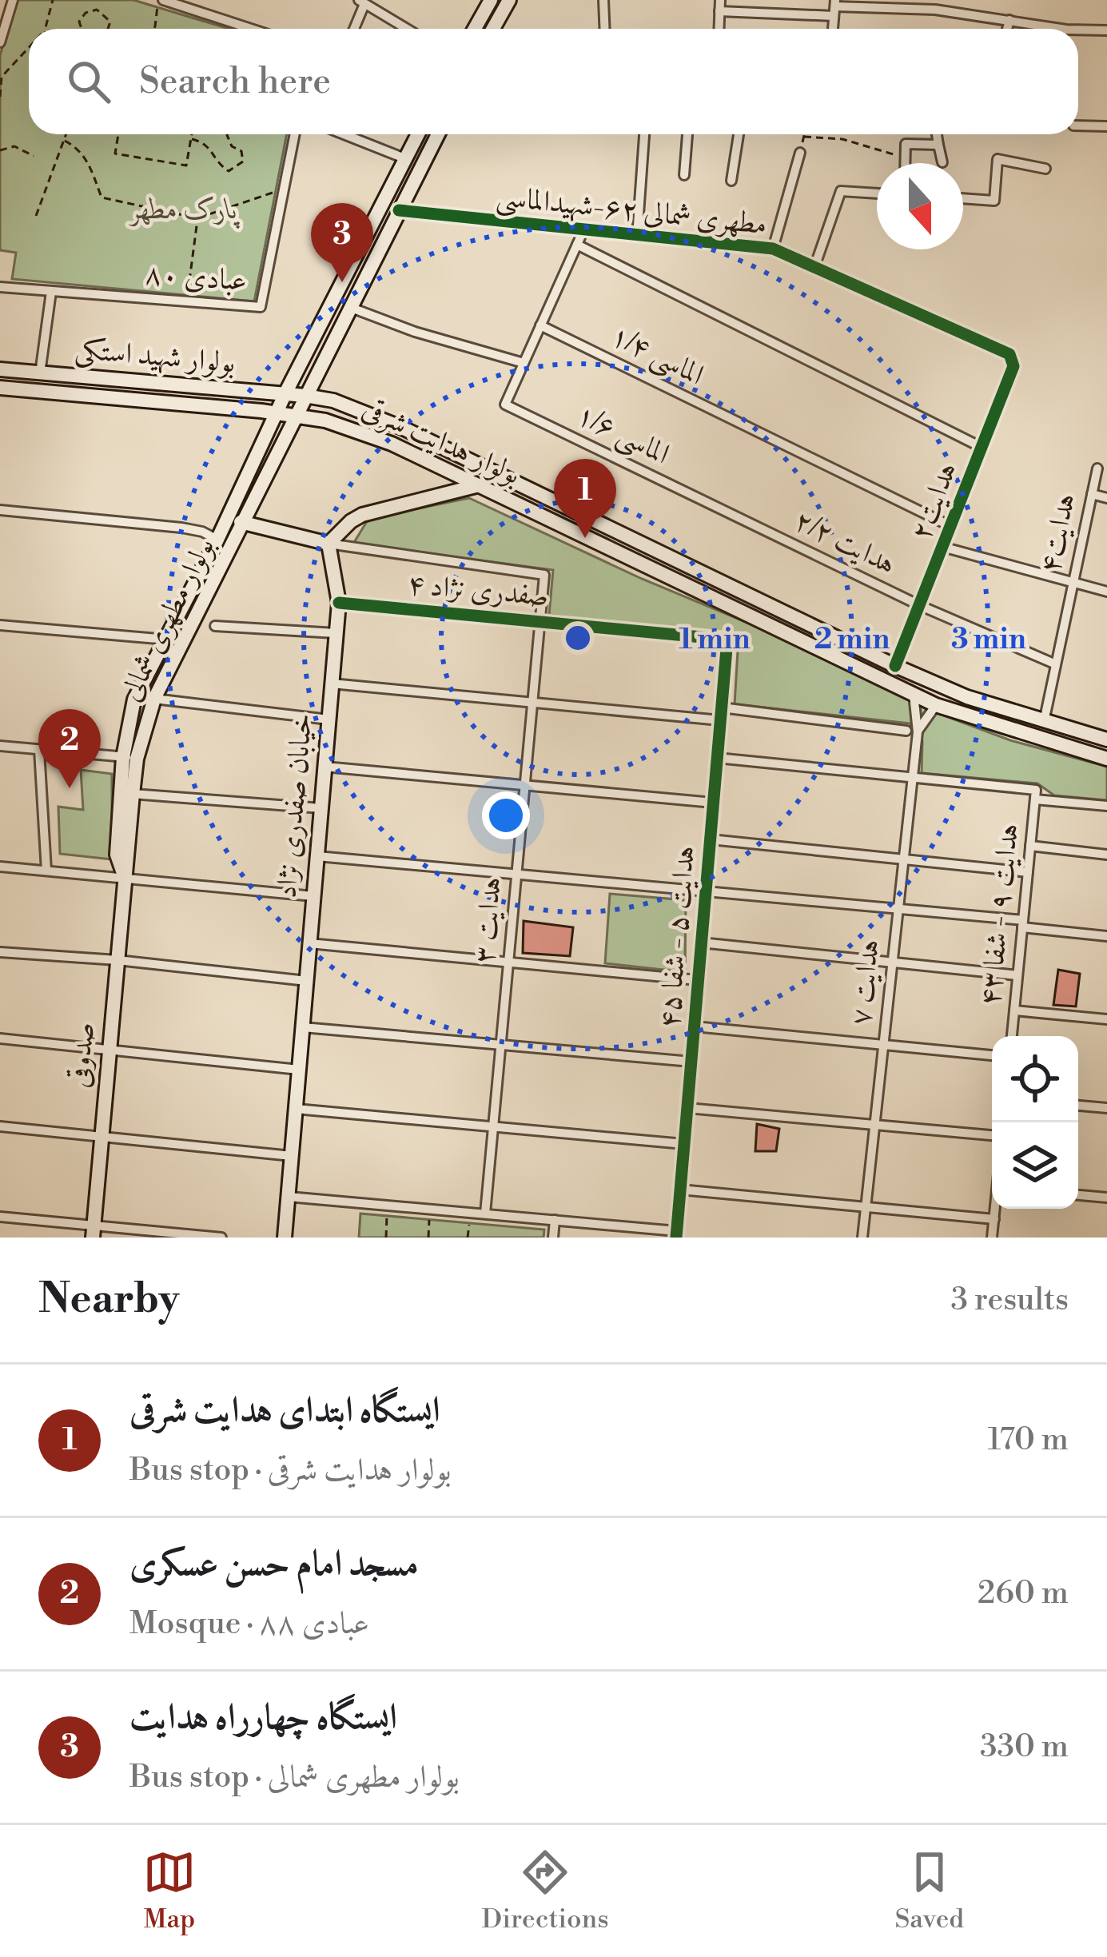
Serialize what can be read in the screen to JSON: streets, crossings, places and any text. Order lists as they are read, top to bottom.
{
  "streets": {
    "main road": [
      "بولوار شهید استکی",
      "بولوار هدایت شرقی",
      "بولوار مطهری شمالی",
      "خیابان صفدری نژاد",
      "صدوقی"
    ],
    "street": [
      "مطهری شمالی ۶۲-شهیدالماسی",
      "عبادی ۸۰",
      "الماسی ۱/۴",
      "الماسی ۱/۶",
      "هدایت۲",
      "هدایت۴",
      "هدایت ۲/۲",
      "صفدری نژاد ۴",
      "هدایت ۹ - شفا ۴۳",
      "هدایت ۳",
      "هدایت ۵ - شفا ۴۵",
      "هدایت ۷"
    ]
  },
  "crossings": [
    ["مطهری شمالی ۶۲-شهیدالماسی", "هدایت۲"],
    ["مطهری شمالی ۶۲-شهیدالماسی", "بولوار مطهری شمالی"],
    ["الماسی ۱/۴", "هدایت۲"],
    ["بولوار شهید استکی", "بولوار هدایت شرقی"],
    ["بولوار شهید استکی", "بولوار مطهری شمالی"],
    ["الماسی ۱/۶", "هدایت ۲/۲"],
    ["بولوار هدایت شرقی", "هدایت۲"],
    ["بولوار هدایت شرقی", "هدایت۴"],
    ["بولوار هدایت شرقی", "بولوار مطهری شمالی"],
    ["بولوار هدایت شرقی", "هدایت ۷"],
    ["هدایت۲", "هدایت ۲/۲"],
    ["هدایت۴", "هدایت ۲/۲"],
    ["صفدری نژاد ۴", "خیابان صفدری نژاد"],
    ["صفدری نژاد ۴", "هدایت ۳"],
    ["صفدری نژاد ۴", "هدایت ۵ - شفا ۴۵"],
    ["بولوار مطهری شمالی", "صدوقی"],
    ["خیابان صفدری نژاد", "هدایت ۳"]
  ],
  "parks": ["پارک مطهر"],
  "north": "bottom",
  "page": {
    "search": "Search here",
    "pins": ["3", "1", "2"],
    "heading": ["Nearby", "3 results"],
    "list": [
      {
        "mark": "1",
        "name": "ایستگاه ابتدای هدایت شرقی",
        "note": "Bus stop · بولوار هدایت شرقی",
        "value": "170 m"
      },
      {
        "mark": "2",
        "name": "مسجد امام حسن عسکری",
        "note": "Mosque · عبادی ۸۸",
        "value": "260 m"
      },
      {
        "mark": "3",
        "name": "ایستگاه چهارراه هدایت",
        "note": "Bus stop · بولوار مطهری شمالی",
        "value": "330 m"
      }
    ],
    "nav": ["Map", "Directions", "Saved"]
  },
  "rings": ["1 min", "2 min", "3 min"]
}
